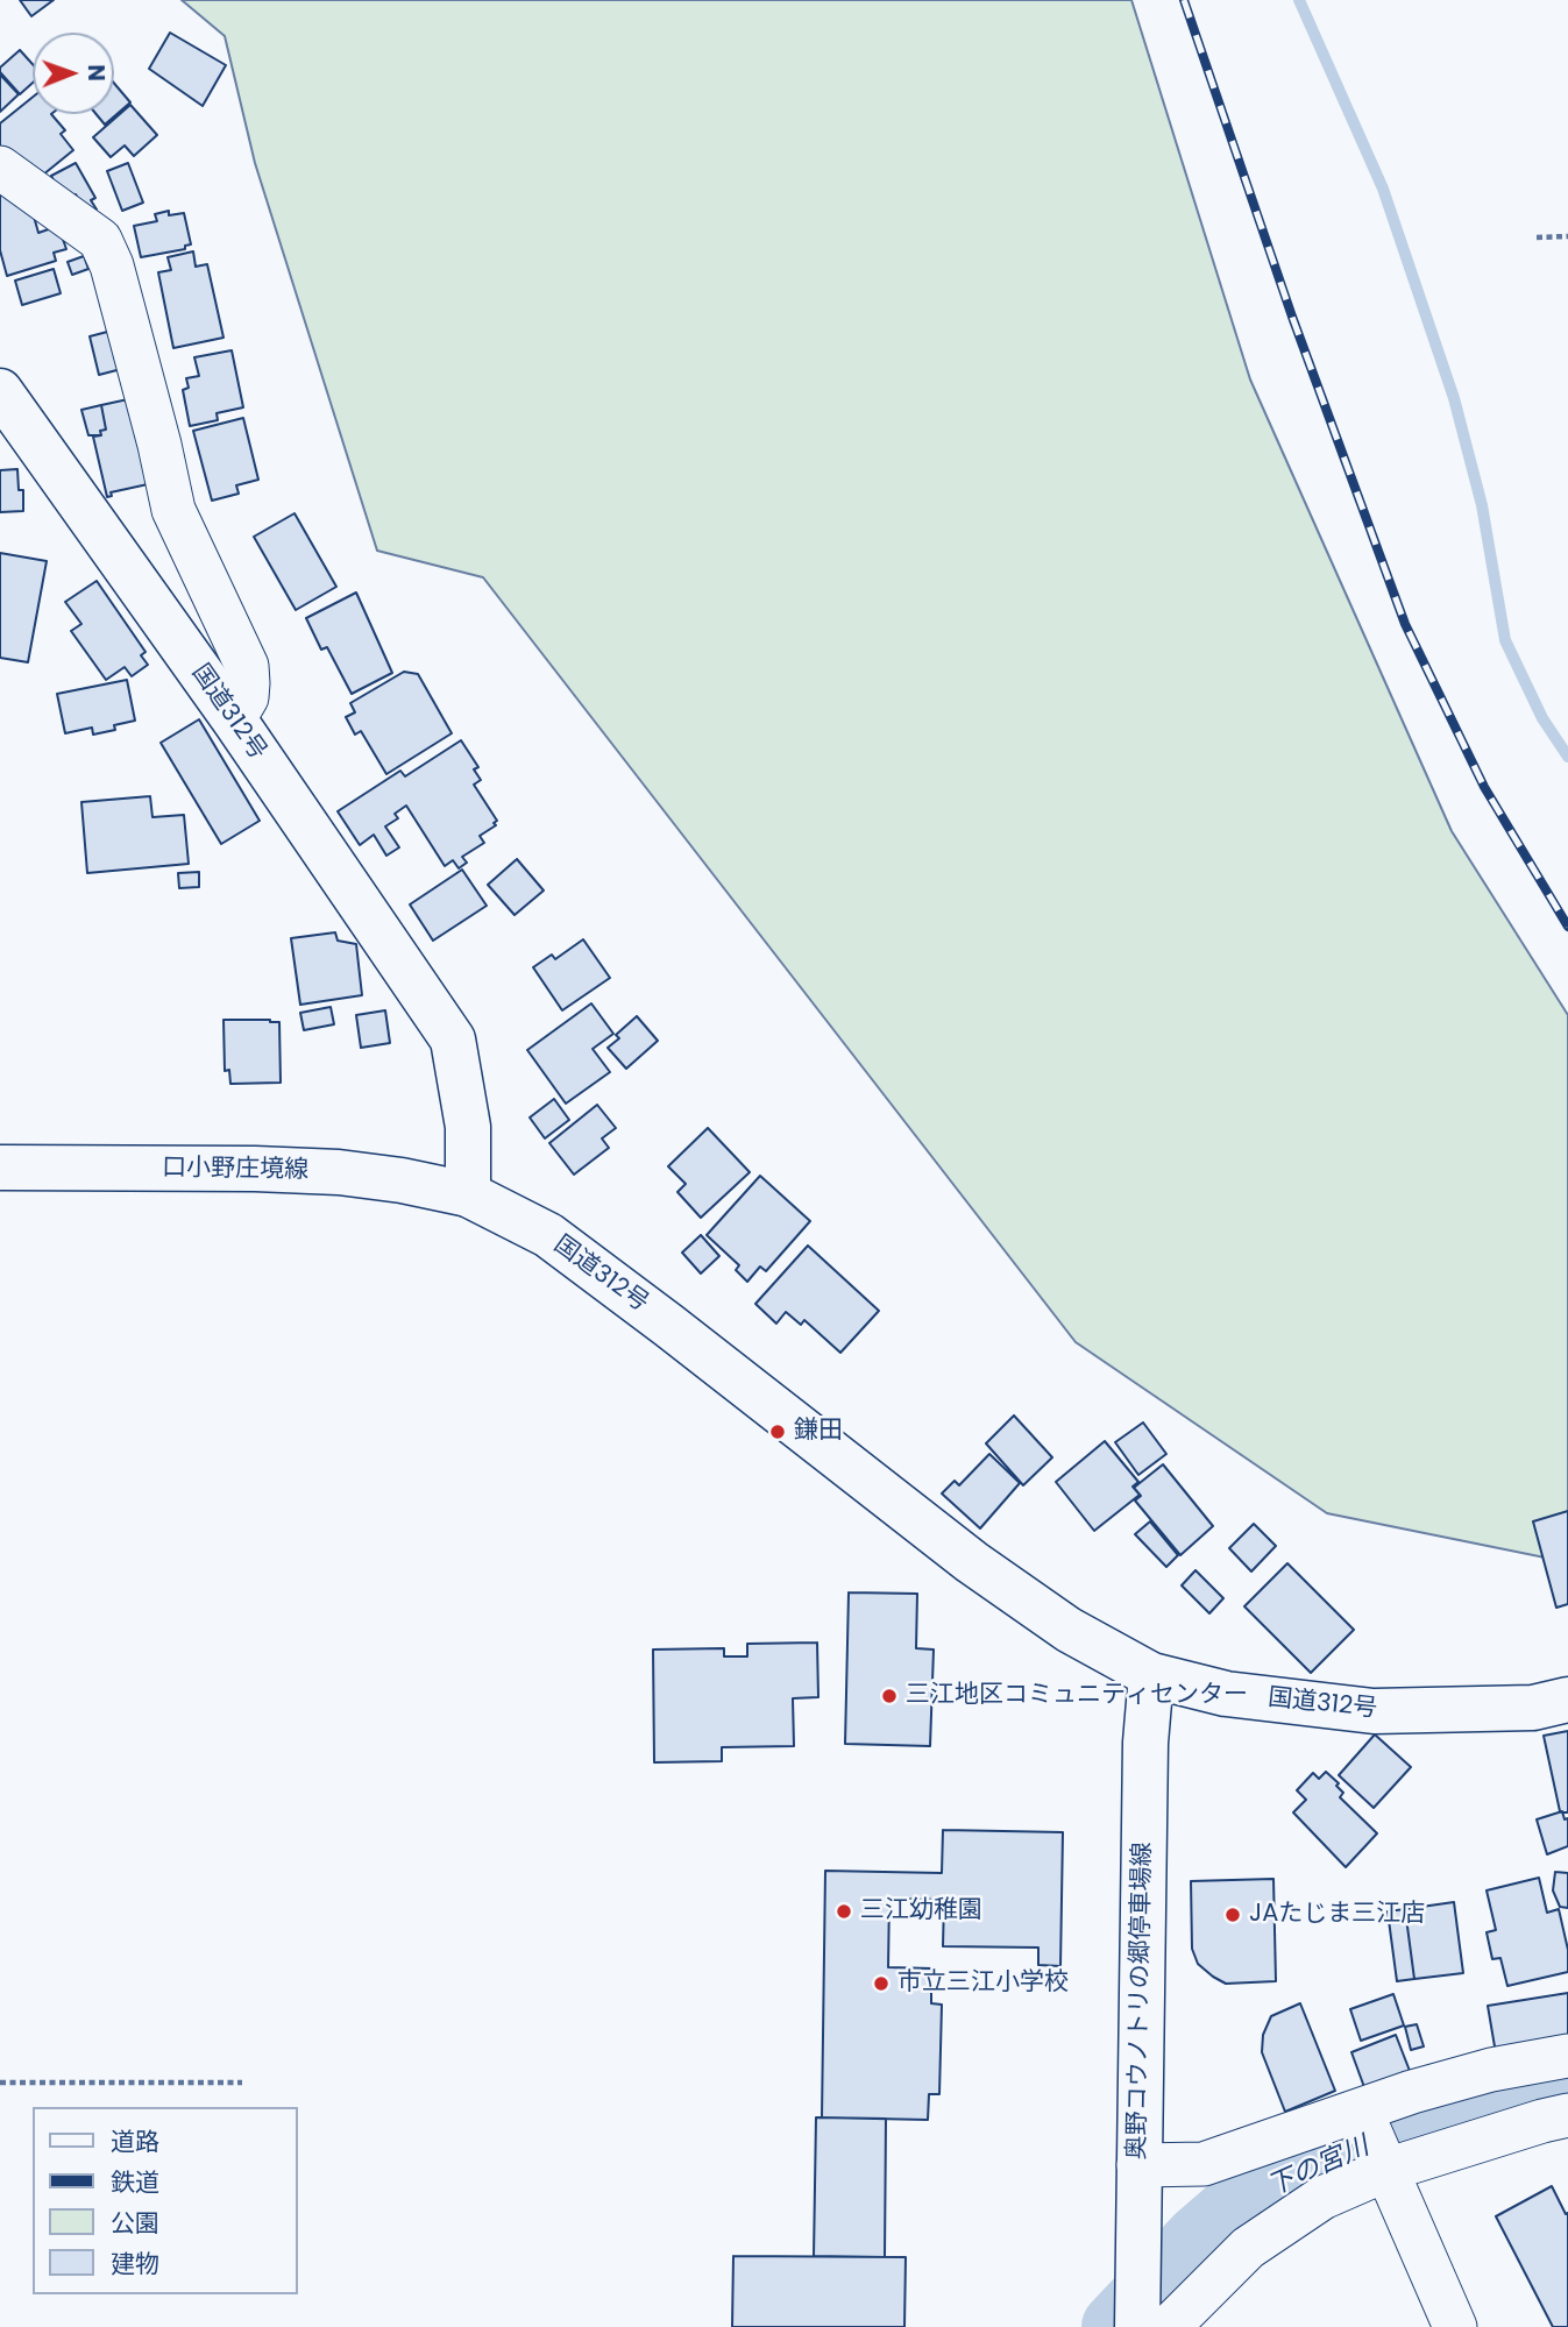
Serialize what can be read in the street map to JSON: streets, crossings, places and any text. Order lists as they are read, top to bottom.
{
  "streets": {
    "main road": ["国道312号", "口小野庄境線", "奥野コウノトリの郷停車場線"]
  },
  "crossings": [
    ["国道312号", "口小野庄境線"],
    ["国道312号", "奥野コウノトリの郷停車場線"]
  ],
  "water": ["下の宮川"],
  "places": [
    "鎌田",
    "三江地区コミュニティセンター",
    "三江幼稚園",
    "JAたじま三江店",
    "市立三江小学校"
  ],
  "legend": [
    "道路",
    "鉄道",
    "公園",
    "建物"
  ],
  "north": "right"
}
